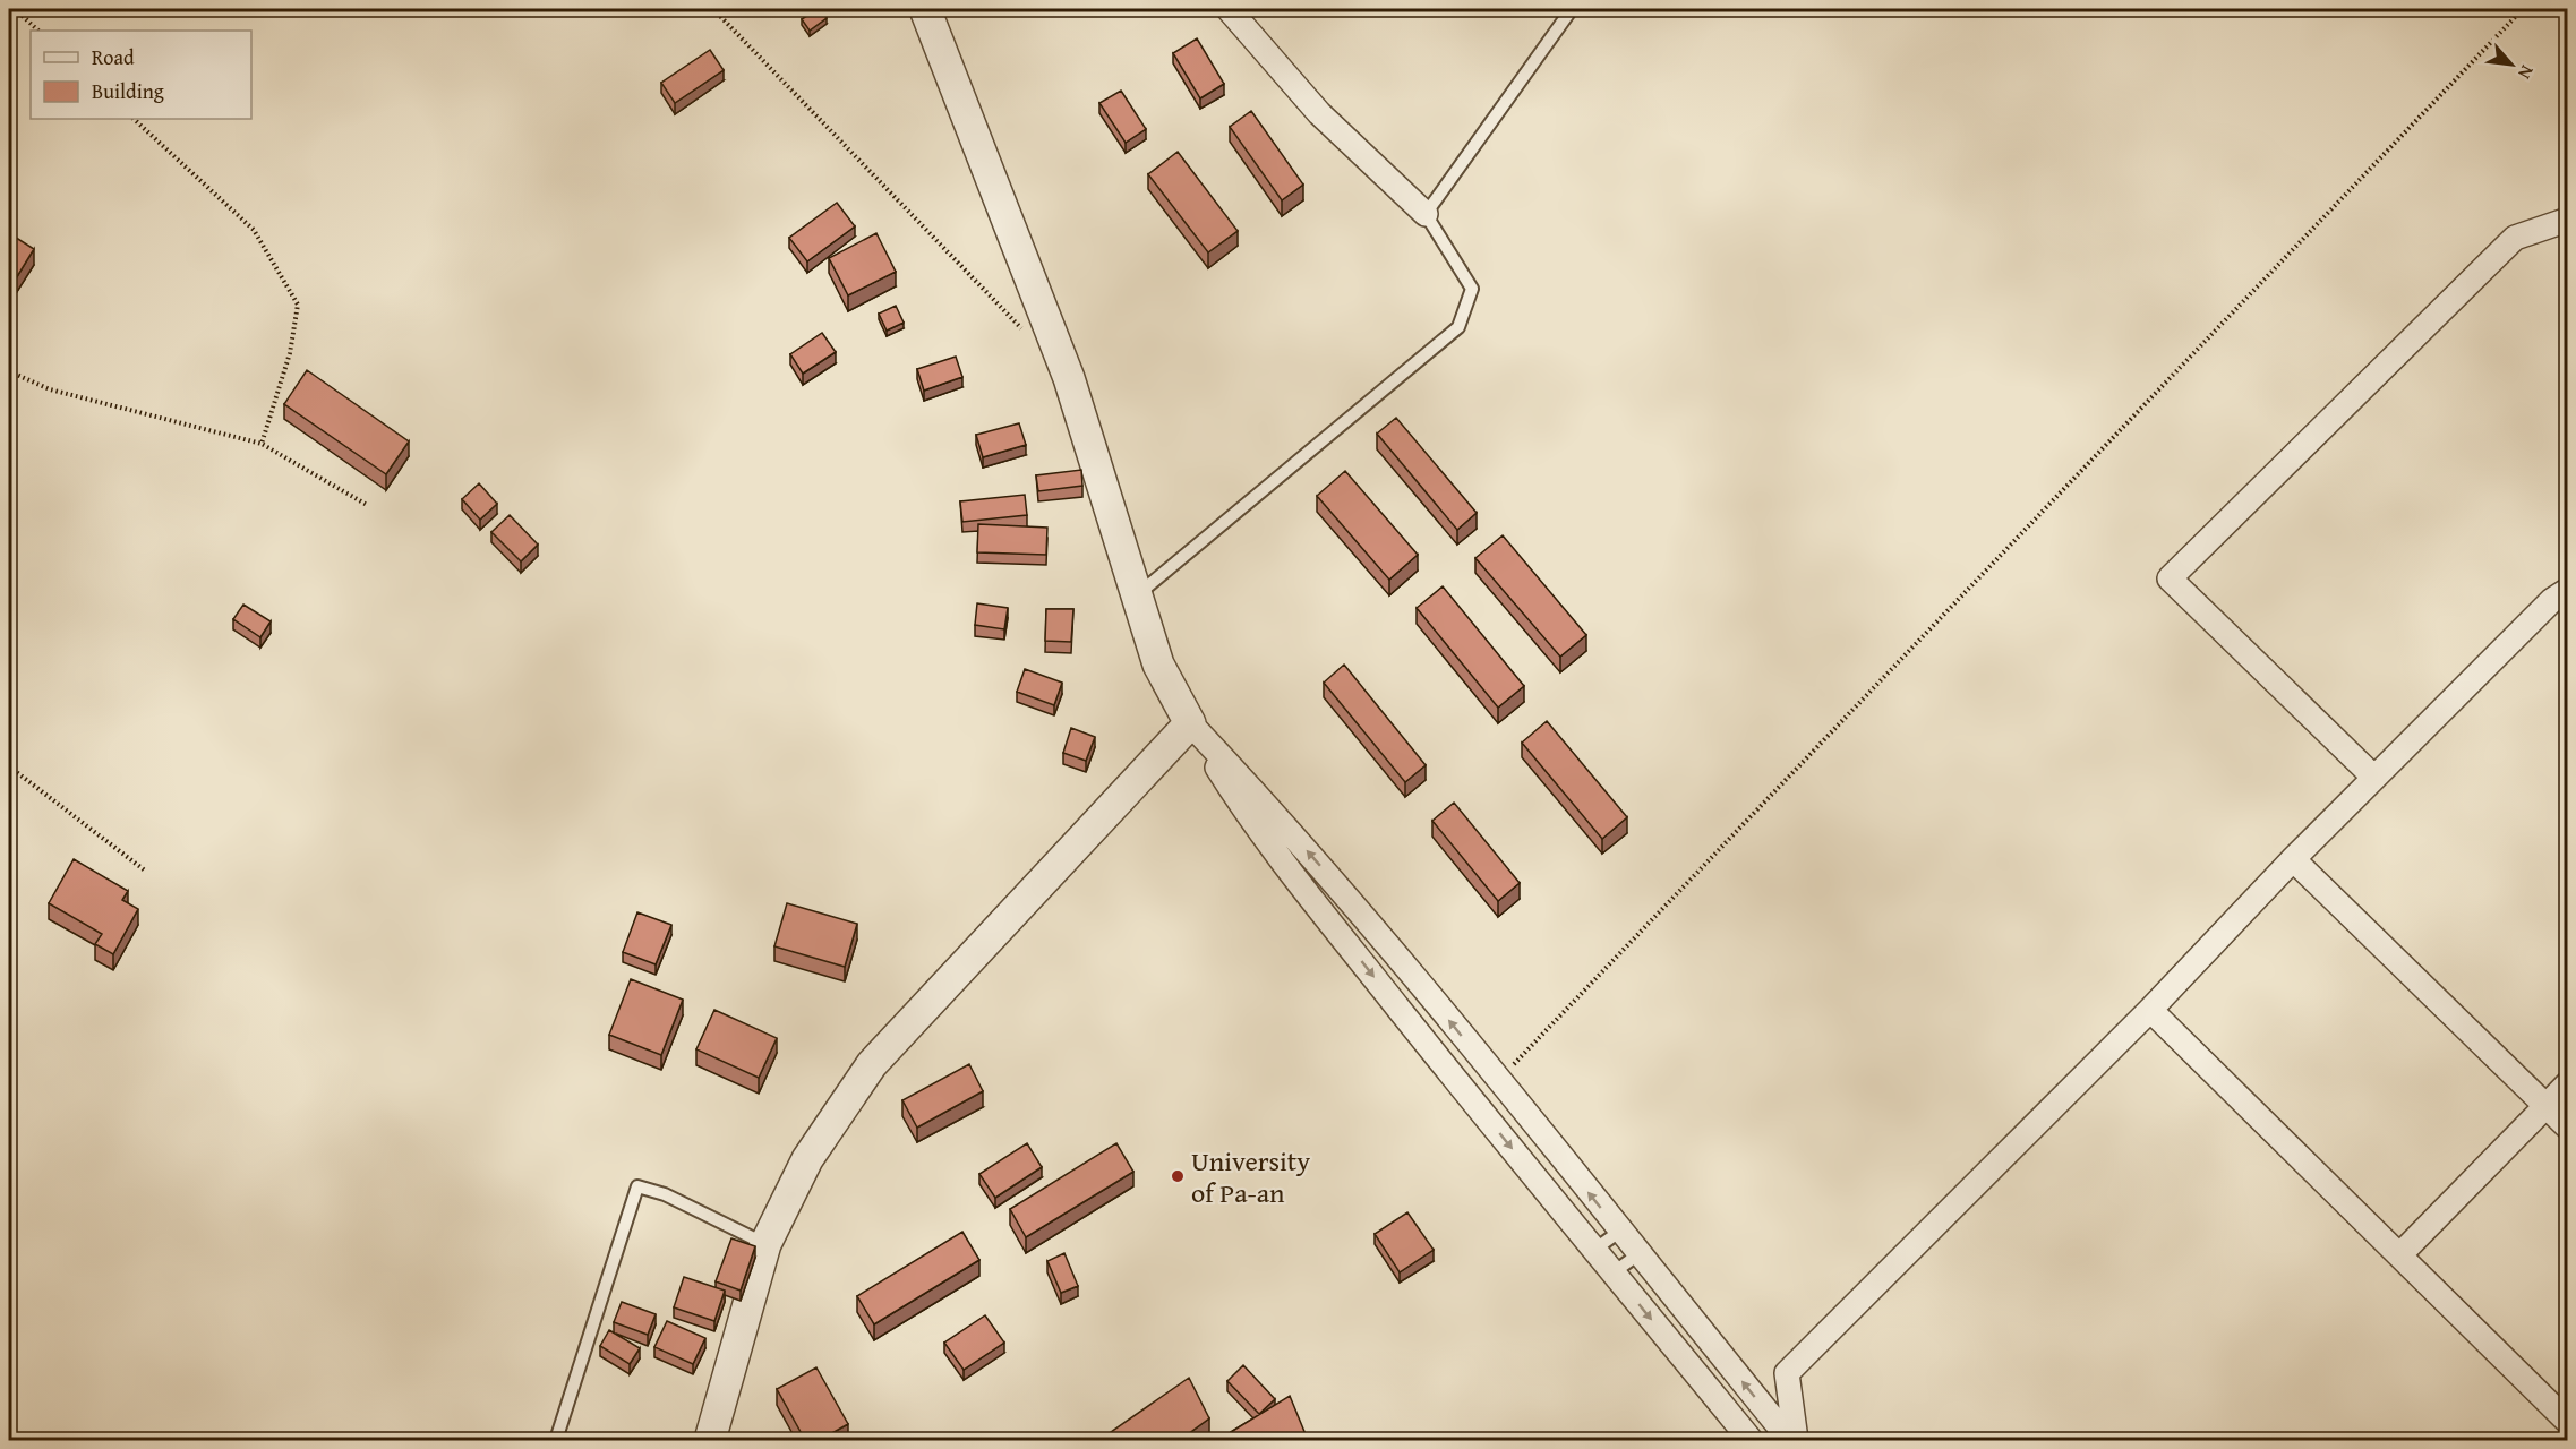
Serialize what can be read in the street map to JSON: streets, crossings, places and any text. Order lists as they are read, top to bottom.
{
  "places": ["University of Pa-an"],
  "legend": ["Road", "Building"],
  "north": "bottom right"
}
